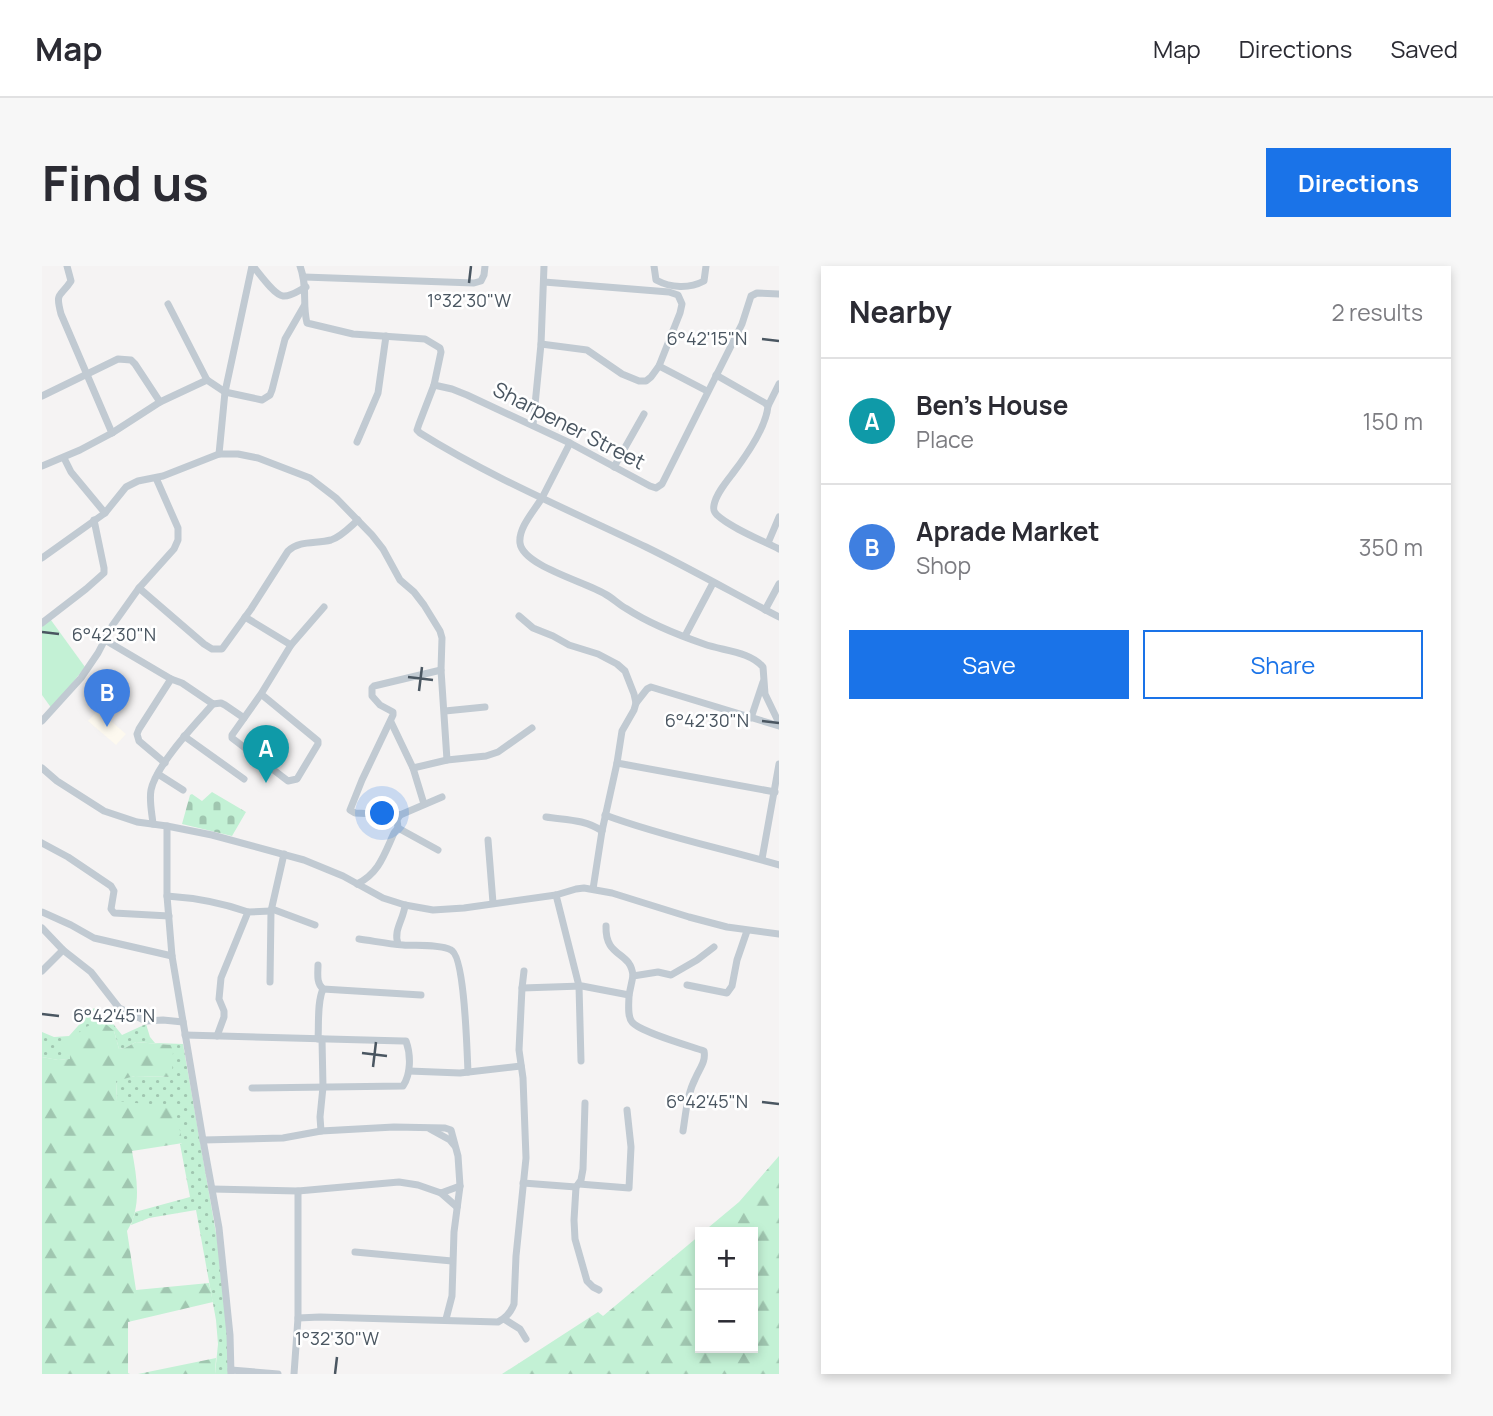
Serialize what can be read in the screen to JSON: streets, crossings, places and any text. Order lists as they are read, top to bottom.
{
  "streets": {
    "street": ["Sharpener Street"]
  },
  "page": {
    "header": "Map",
    "nav": ["Map", "Directions", "Saved"],
    "buttons": [
      "Directions",
      ["Save", "Share"]
    ],
    "title": "Find us",
    "heading": ["Nearby", "2 results"],
    "list": [
      {
        "mark": "A",
        "name": "Ben's House",
        "note": "Place",
        "value": "150 m"
      },
      {
        "mark": "B",
        "name": "Aprade Market",
        "note": "Shop",
        "value": "350 m"
      }
    ],
    "pins": ["B", "A"],
    "map_buttons": ["+", "−"]
  },
  "coordinates": [
    "1°32'30\"W",
    "6°42'15\"N",
    "6°42'30\"N",
    "6°42'45\"N"
  ]
}
